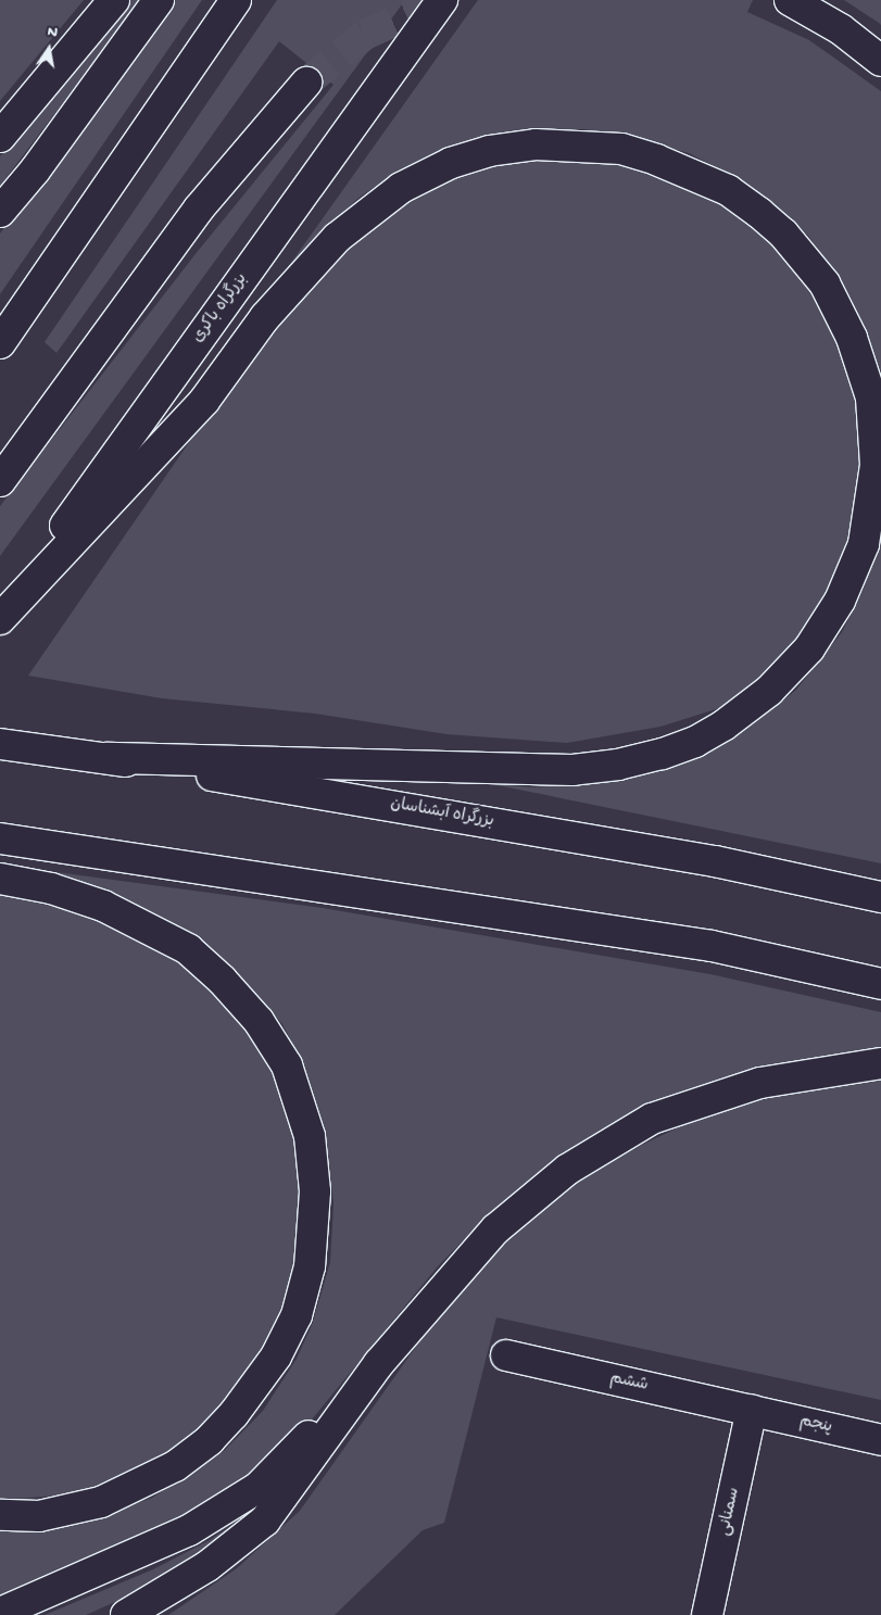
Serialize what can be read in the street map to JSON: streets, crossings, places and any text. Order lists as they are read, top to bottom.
{
  "streets": {
    "main road": [
      "بزرگراه باکری",
      "بزرگراه آبشناسان",
      "ششم",
      "پنجم",
      "سمنانی"
    ]
  },
  "crossings": [
    ["ششم", "پنجم"],
    ["ششم", "سمنانی"],
    ["پنجم", "سمنانی"]
  ],
  "north": "top"
}
